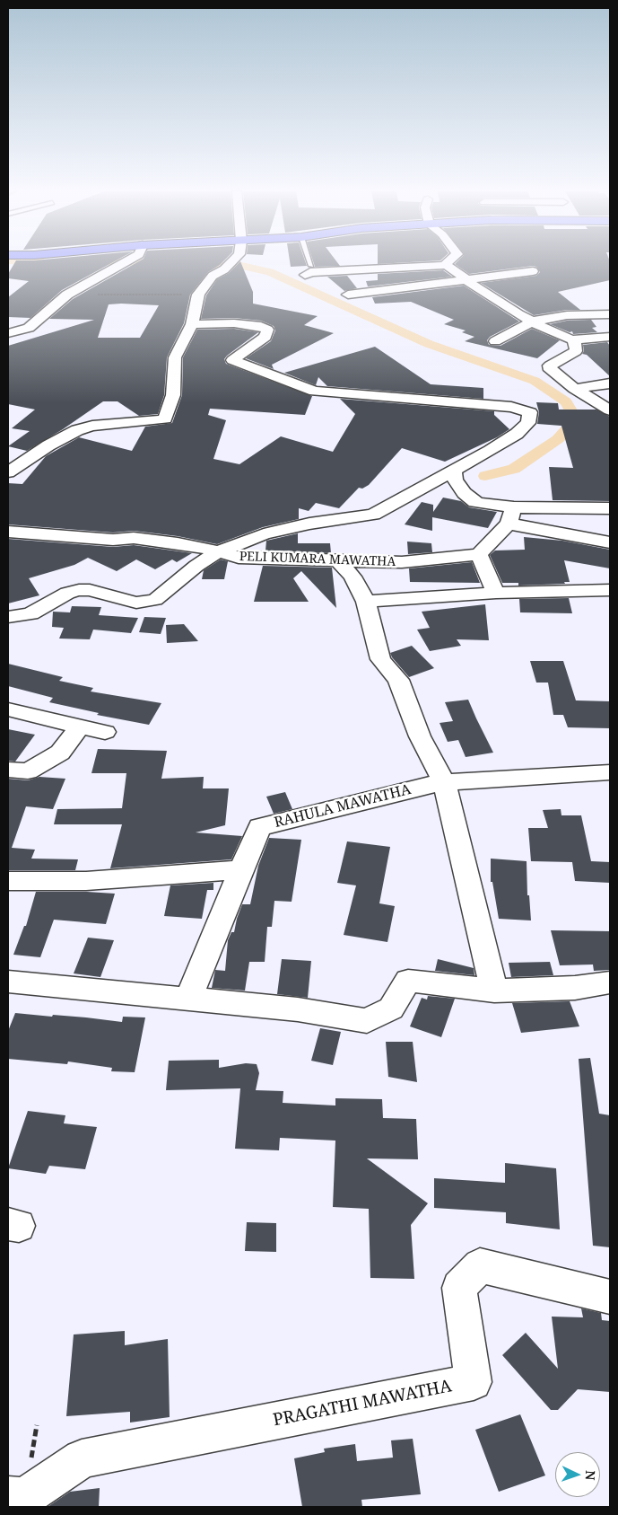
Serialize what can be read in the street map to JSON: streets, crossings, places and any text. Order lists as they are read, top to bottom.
{
  "streets": {
    "street": ["PELI KUMARA MAWATHA", "RAHULA MAWATHA", "PRAGATHI MAWATHA"]
  },
  "north": "right"
}
